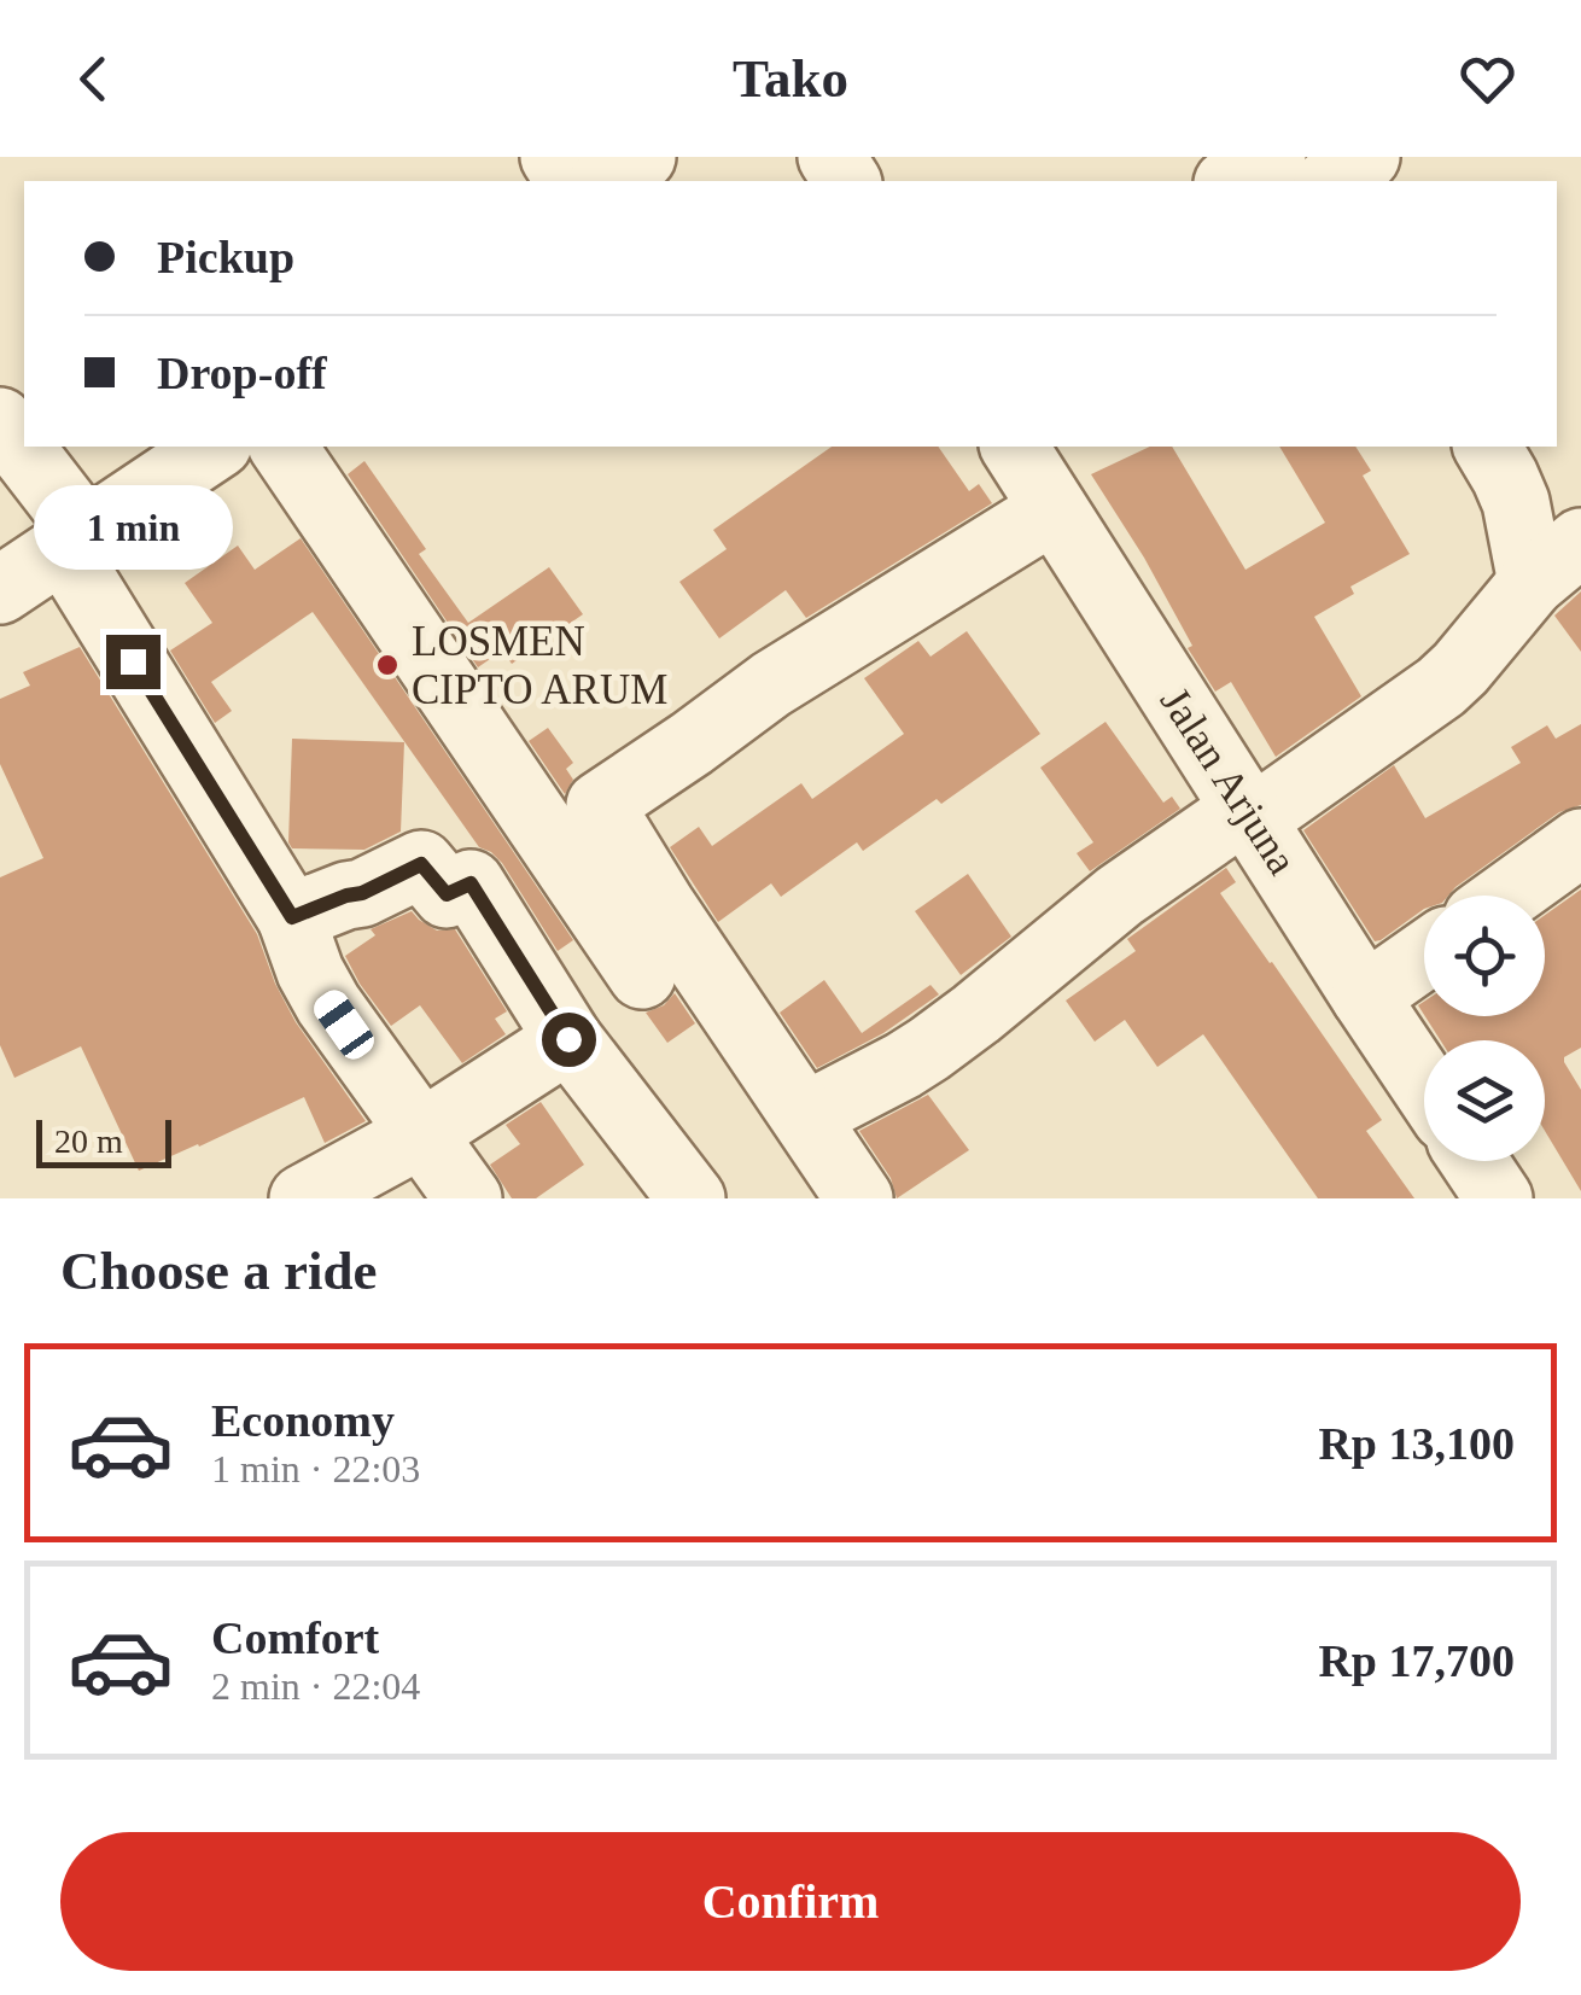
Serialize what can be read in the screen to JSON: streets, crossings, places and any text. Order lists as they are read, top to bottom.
{
  "streets": {
    "street": ["Jalan Arjuna"]
  },
  "places": ["LOSMEN CIPTO ARUM"],
  "scale_bar": "20 m",
  "page": {
    "header": "Tako",
    "banner": ["Pickup", "Drop-off"],
    "bubble": "1 min",
    "scale": "20 m",
    "heading": "Choose a ride",
    "list": [
      {
        "name": "Economy",
        "note": "1 min · 22:03",
        "value": "Rp 13,100"
      },
      {
        "name": "Comfort",
        "note": "2 min · 22:04",
        "value": "Rp 17,700"
      }
    ],
    "buttons": "Confirm"
  }
}
